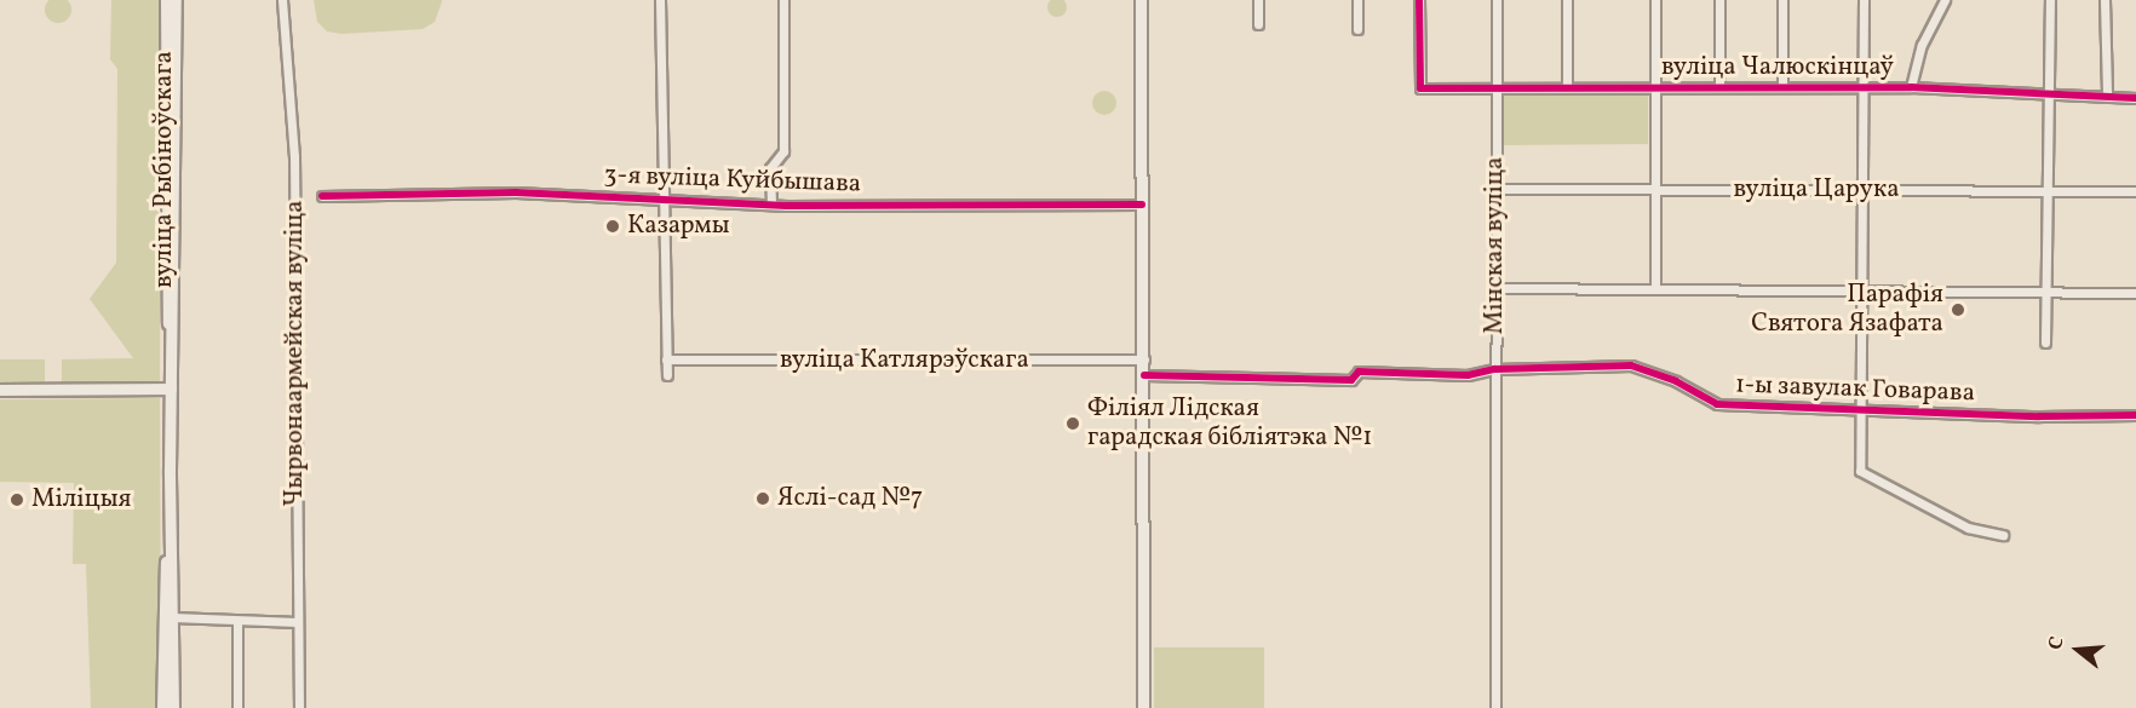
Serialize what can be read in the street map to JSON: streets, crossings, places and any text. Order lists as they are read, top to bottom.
{
  "streets": {
    "main road": ["вуліца Рыбіноўскага"],
    "street": [
      "вуліца Чалюскінцаў",
      "3-я вуліца Куйбышава",
      "вуліца Царука",
      "Мінская вуліца",
      "Чырвонаармейская вуліца",
      "вуліца Катлярэўскага",
      "1-ы завулак Говарава"
    ]
  },
  "crossings": [
    ["вуліца Чалюскінцаў", "Мінская вуліца"],
    ["вуліца Царука", "Мінская вуліца"],
    ["Мінская вуліца", "1-ы завулак Говарава"]
  ],
  "places": [
    "Казармы",
    "Парафія Святога Язафата",
    "Філіял Лідская гарадская бібліятэка №1",
    "Яслі-сад №7",
    "Міліцыя"
  ],
  "north": "left"
}
